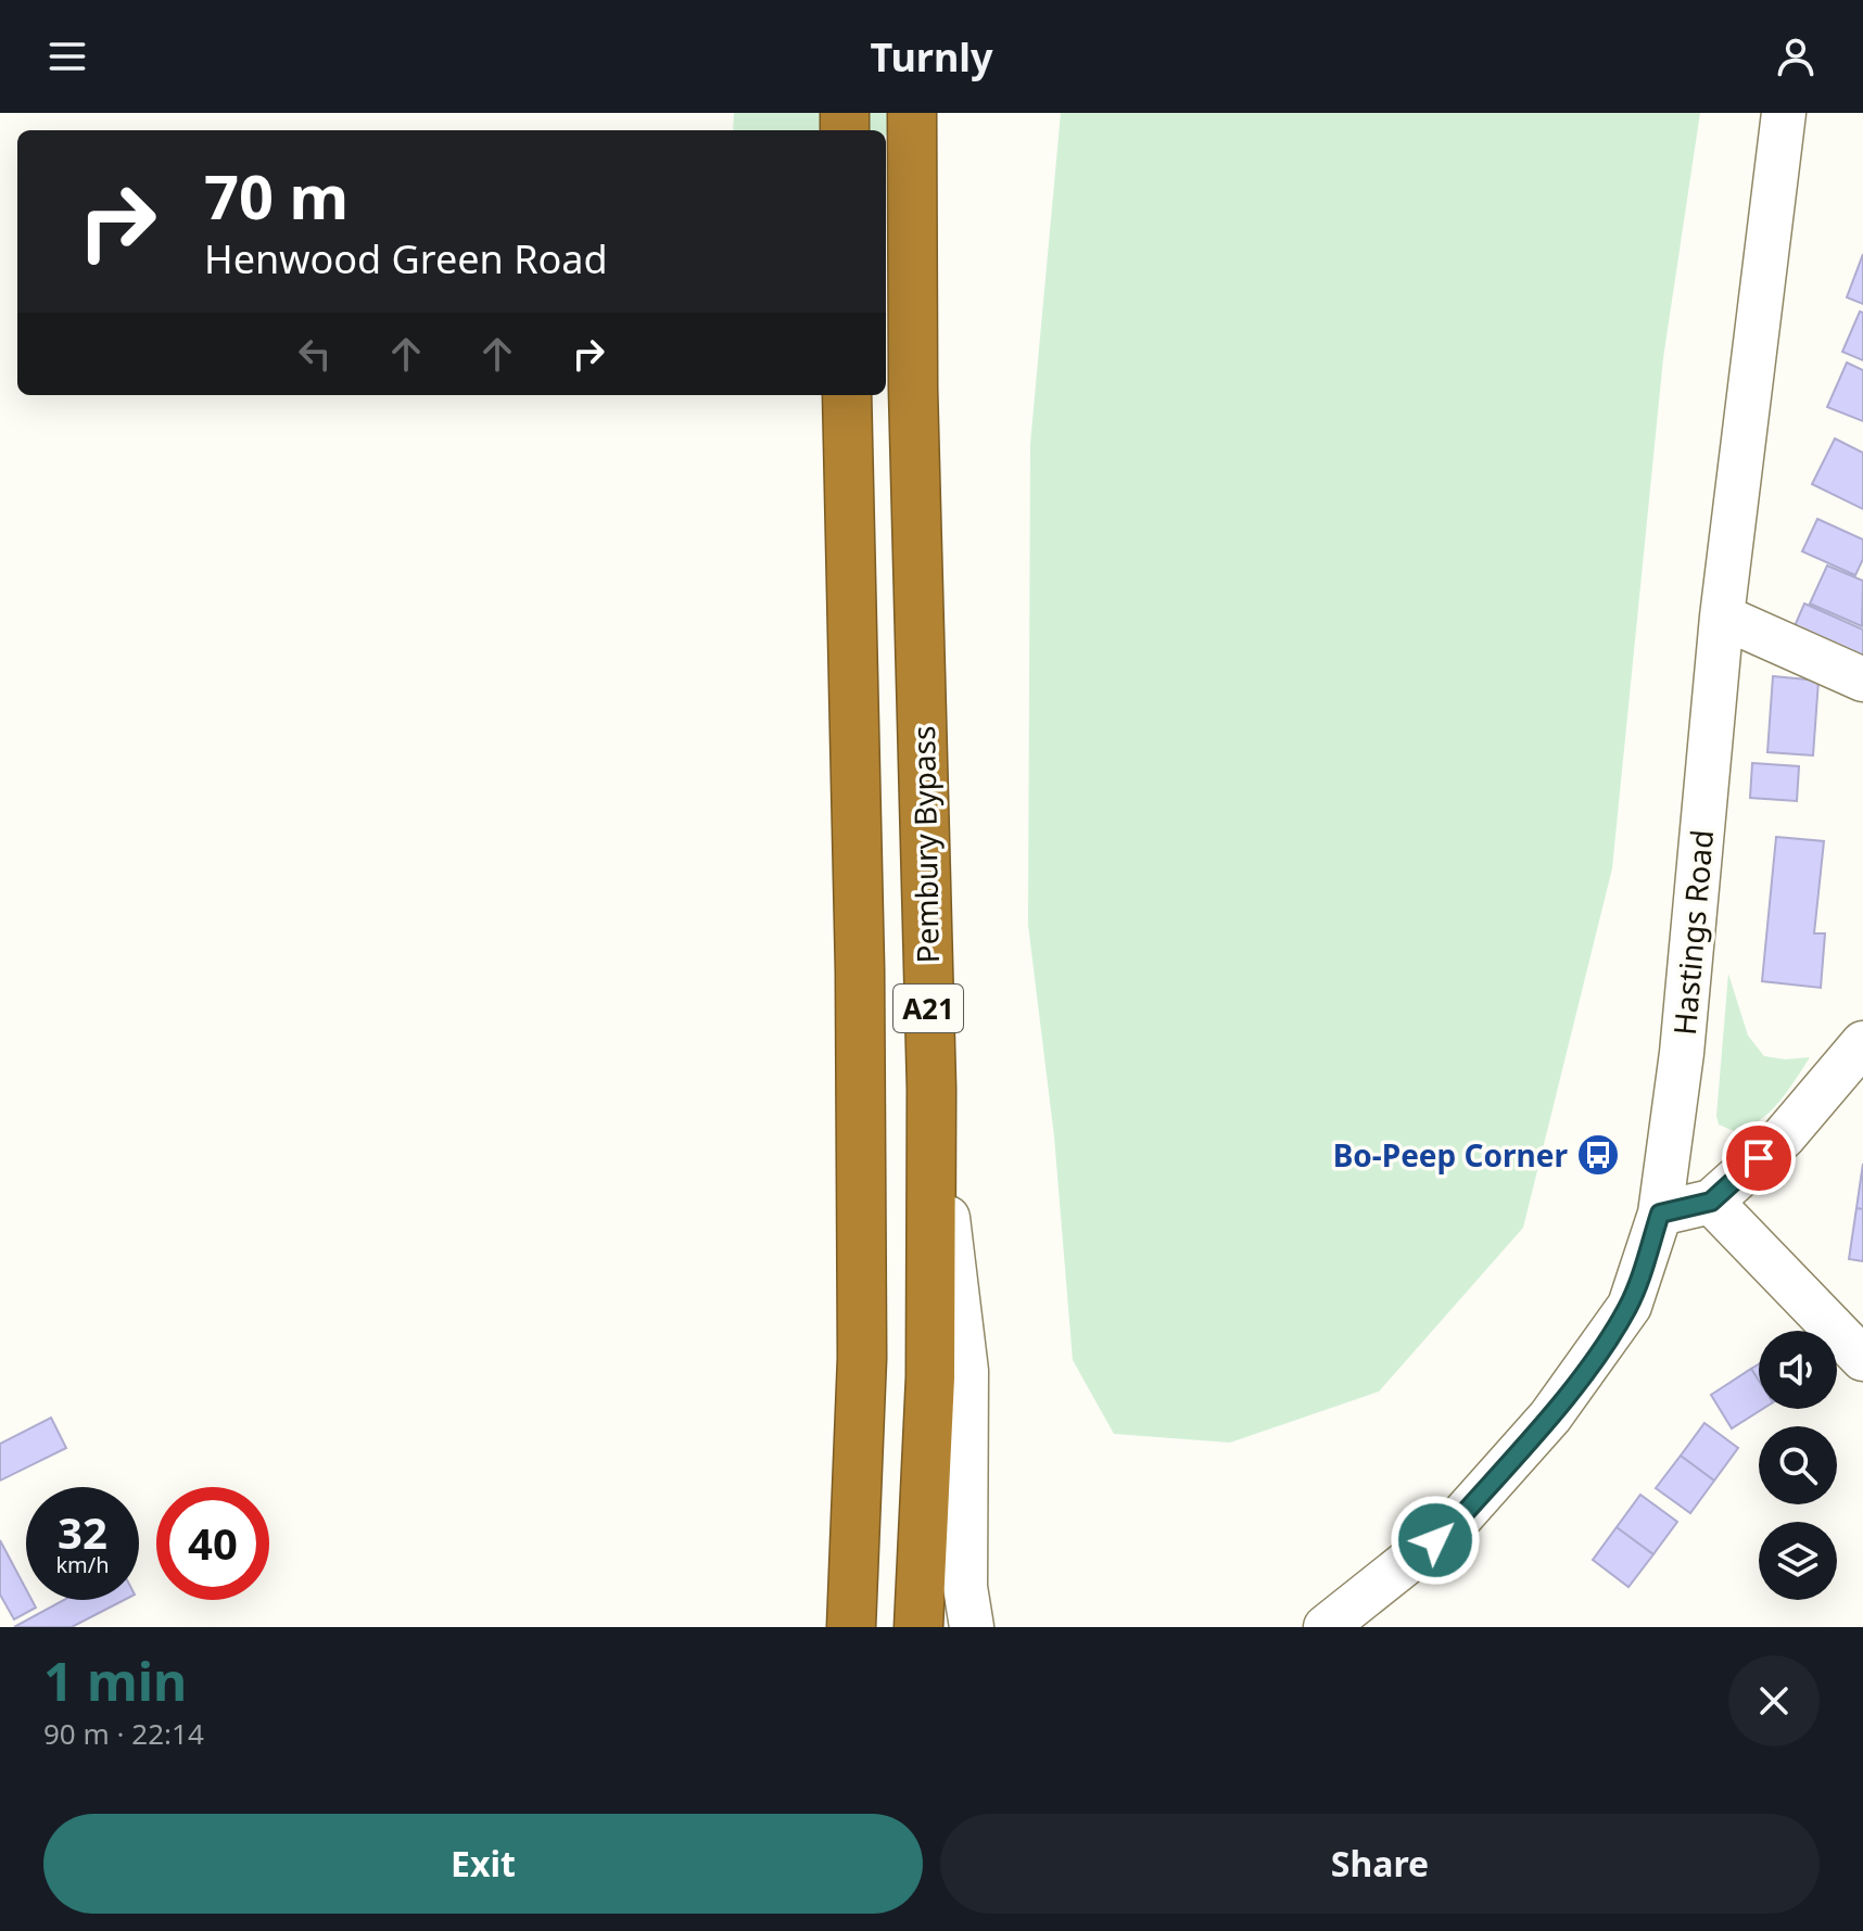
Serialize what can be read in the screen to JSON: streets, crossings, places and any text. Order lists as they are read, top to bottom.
{
  "streets": {
    "highway": ["Pembury Bypass", "A21"],
    "street": ["Hastings Road"]
  },
  "places": {
    "bus stop": ["Bo-Peep Corner"]
  },
  "page": {
    "header": "Turnly",
    "turn": ["70 m", "Henwood Green Road"],
    "speed": "32 km/h",
    "limit": "40",
    "heading": ["1 min", "90 m · 22:14"],
    "buttons": ["Exit", "Share"]
  }
}
